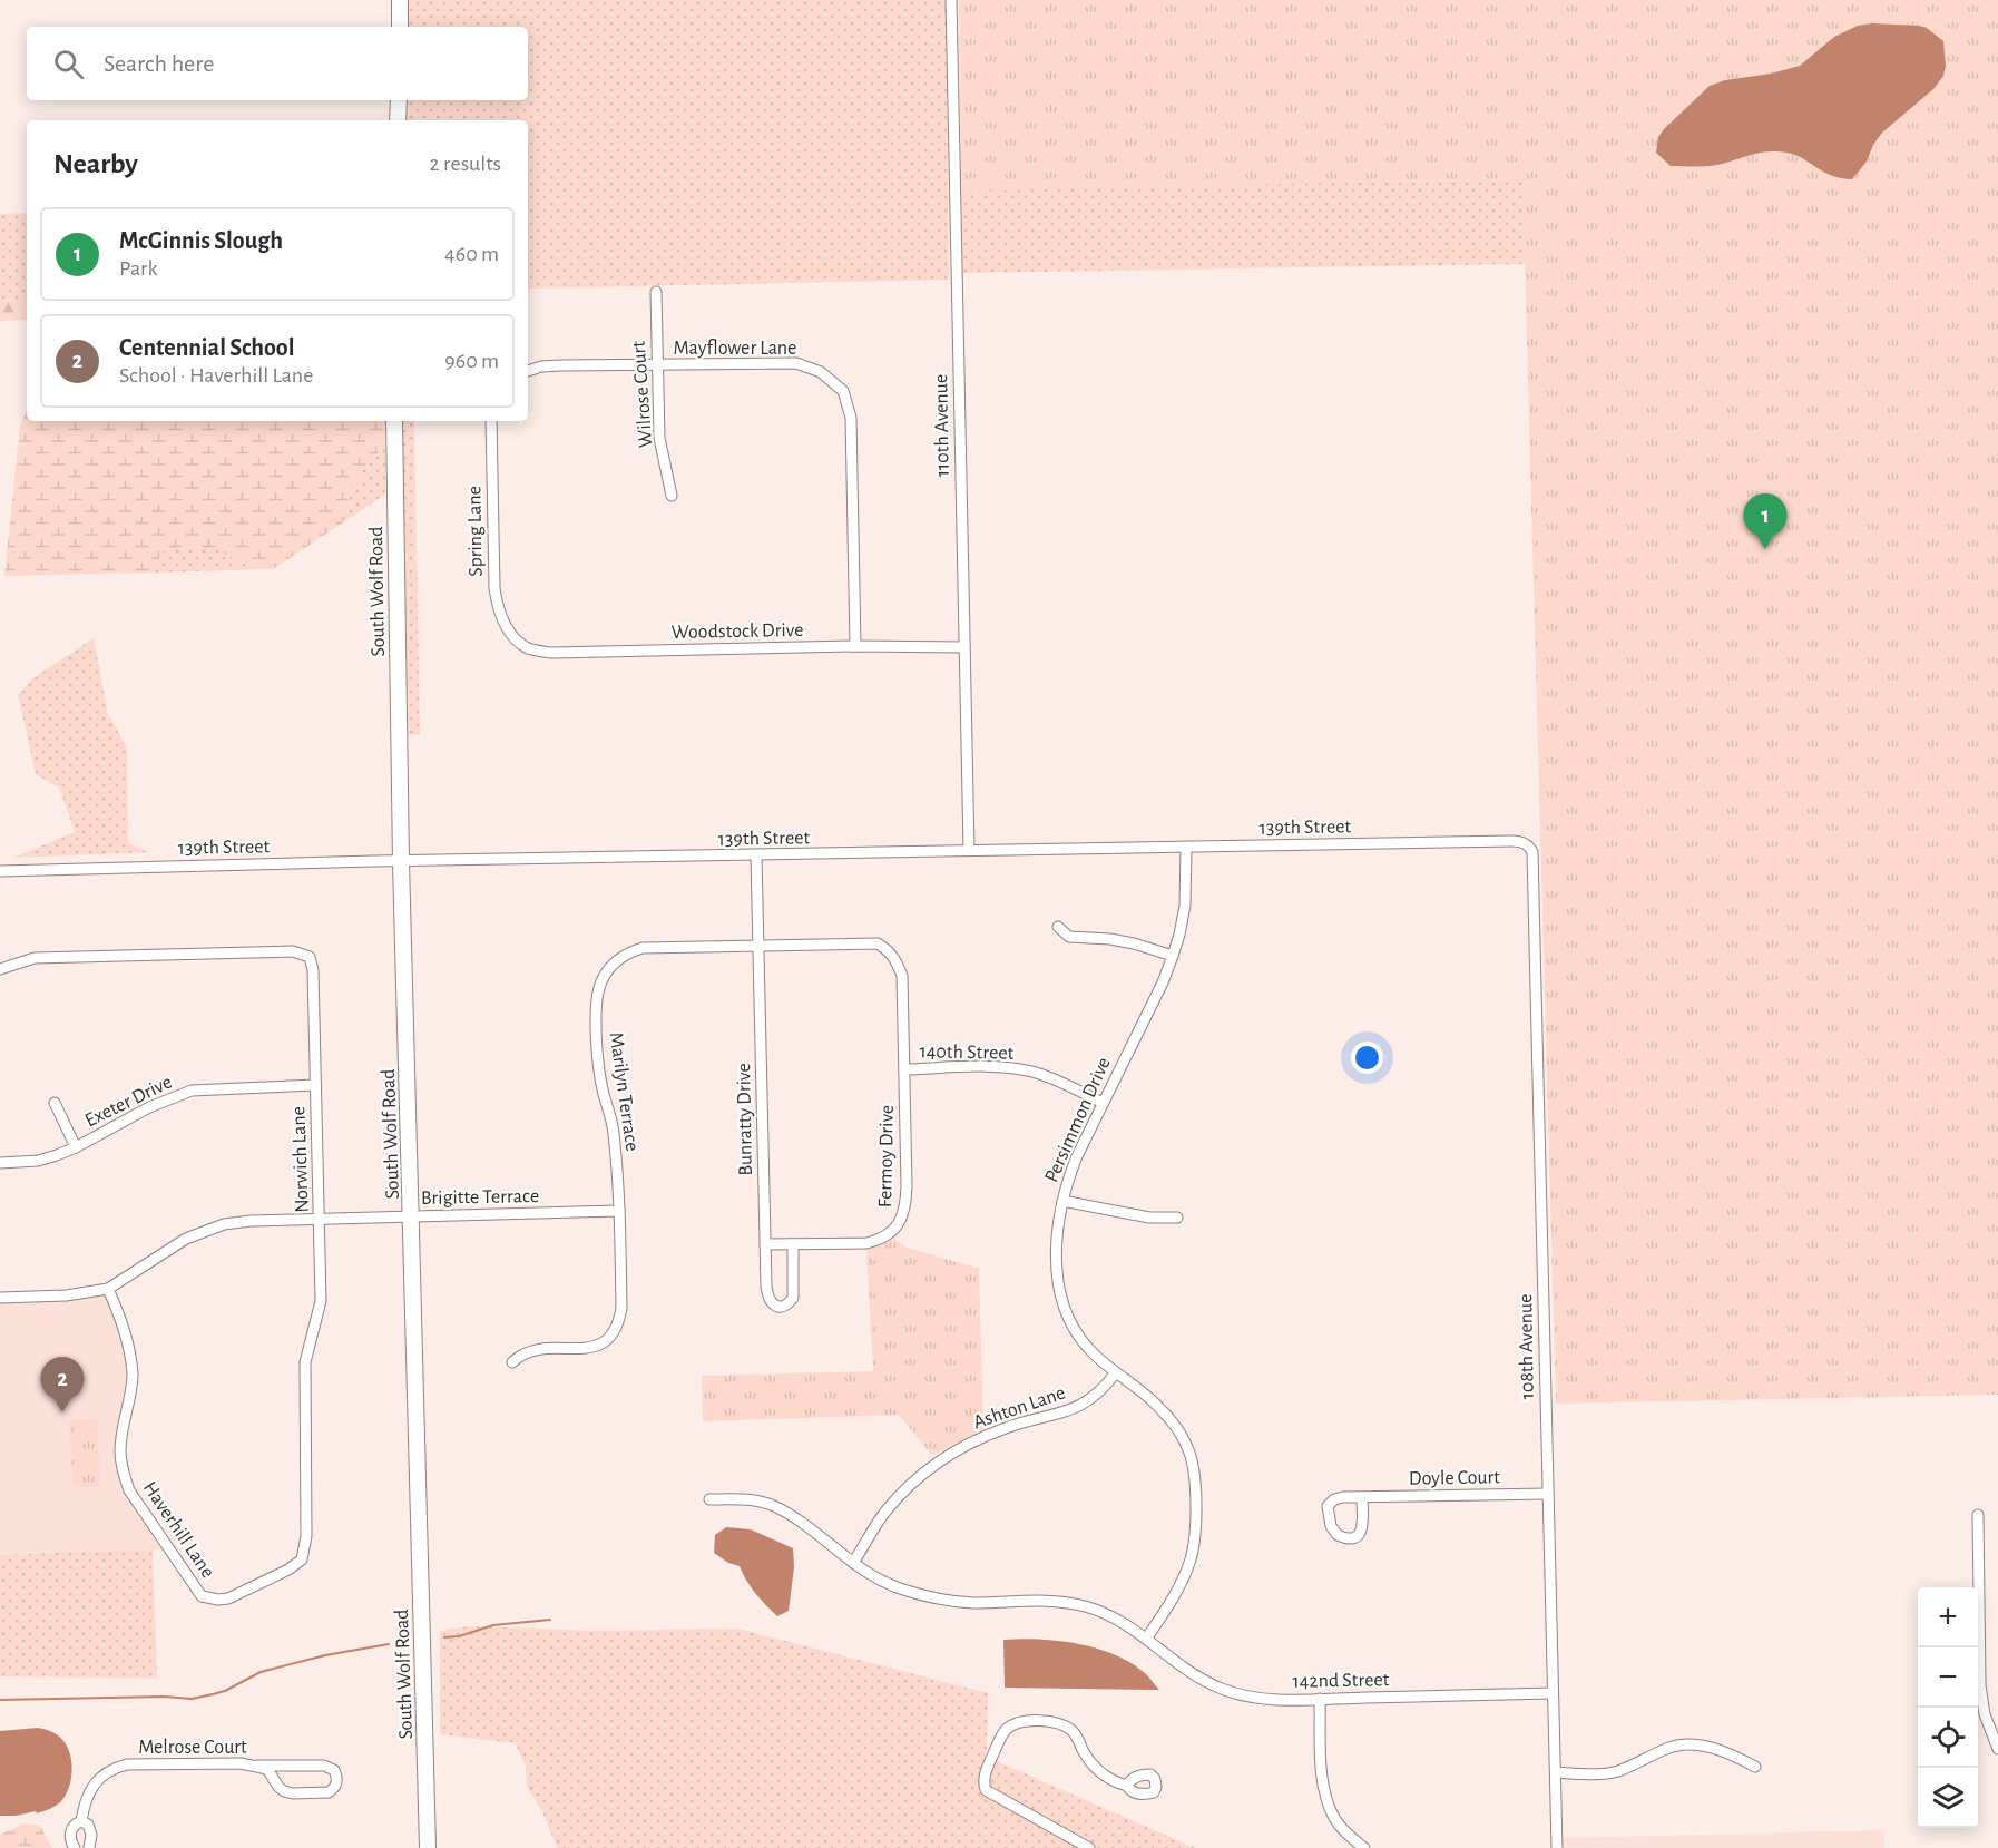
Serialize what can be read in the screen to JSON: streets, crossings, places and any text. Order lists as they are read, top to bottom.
{
  "streets": {
    "main road": ["South Wolf Road"],
    "street": [
      "Mayflower Lane",
      "Wilrose Court",
      "110th Avenue",
      "Spring Lane",
      "Woodstock Drive",
      "139th Street",
      "140th Street",
      "Marilyn Terrace",
      "Exeter Drive",
      "Bunratty Drive",
      "Persimmon Drive",
      "Fermoy Drive",
      "Norwich Lane",
      "Brigitte Terrace",
      "108th Avenue",
      "Ashton Lane",
      "Doyle Court",
      "Haverhill Lane",
      "142nd Street",
      "Melrose Court"
    ]
  },
  "crossings": [
    ["Mayflower Lane", "Wilrose Court"],
    ["Mayflower Lane", "Woodstock Drive"],
    ["110th Avenue", "Woodstock Drive"],
    ["110th Avenue", "139th Street"],
    ["Spring Lane", "Woodstock Drive"],
    ["South Wolf Road", "139th Street"],
    ["South Wolf Road", "Brigitte Terrace"],
    ["139th Street", "Bunratty Drive"],
    ["139th Street", "Persimmon Drive"],
    ["139th Street", "108th Avenue"],
    ["140th Street", "Marilyn Terrace"],
    ["140th Street", "Persimmon Drive"],
    ["140th Street", "Fermoy Drive"],
    ["Marilyn Terrace", "Bunratty Drive"],
    ["Marilyn Terrace", "Fermoy Drive"],
    ["Marilyn Terrace", "Brigitte Terrace"],
    ["Exeter Drive", "Norwich Lane"],
    ["Bunratty Drive", "Fermoy Drive"],
    ["Persimmon Drive", "Ashton Lane"],
    ["Persimmon Drive", "142nd Street"],
    ["Norwich Lane", "Brigitte Terrace"],
    ["Norwich Lane", "Haverhill Lane"],
    ["Brigitte Terrace", "Haverhill Lane"],
    ["108th Avenue", "Doyle Court"],
    ["108th Avenue", "142nd Street"],
    ["Ashton Lane", "142nd Street"]
  ],
  "page": {
    "search": "Search here",
    "heading": ["Nearby", "2 results"],
    "list": [
      {
        "mark": "1",
        "name": "McGinnis Slough",
        "note": "Park",
        "value": "460 m"
      },
      {
        "mark": "2",
        "name": "Centennial School",
        "note": "School · Haverhill Lane",
        "value": "960 m"
      }
    ],
    "pins": ["1", "2"],
    "map_buttons": ["+", "−"]
  }
}
